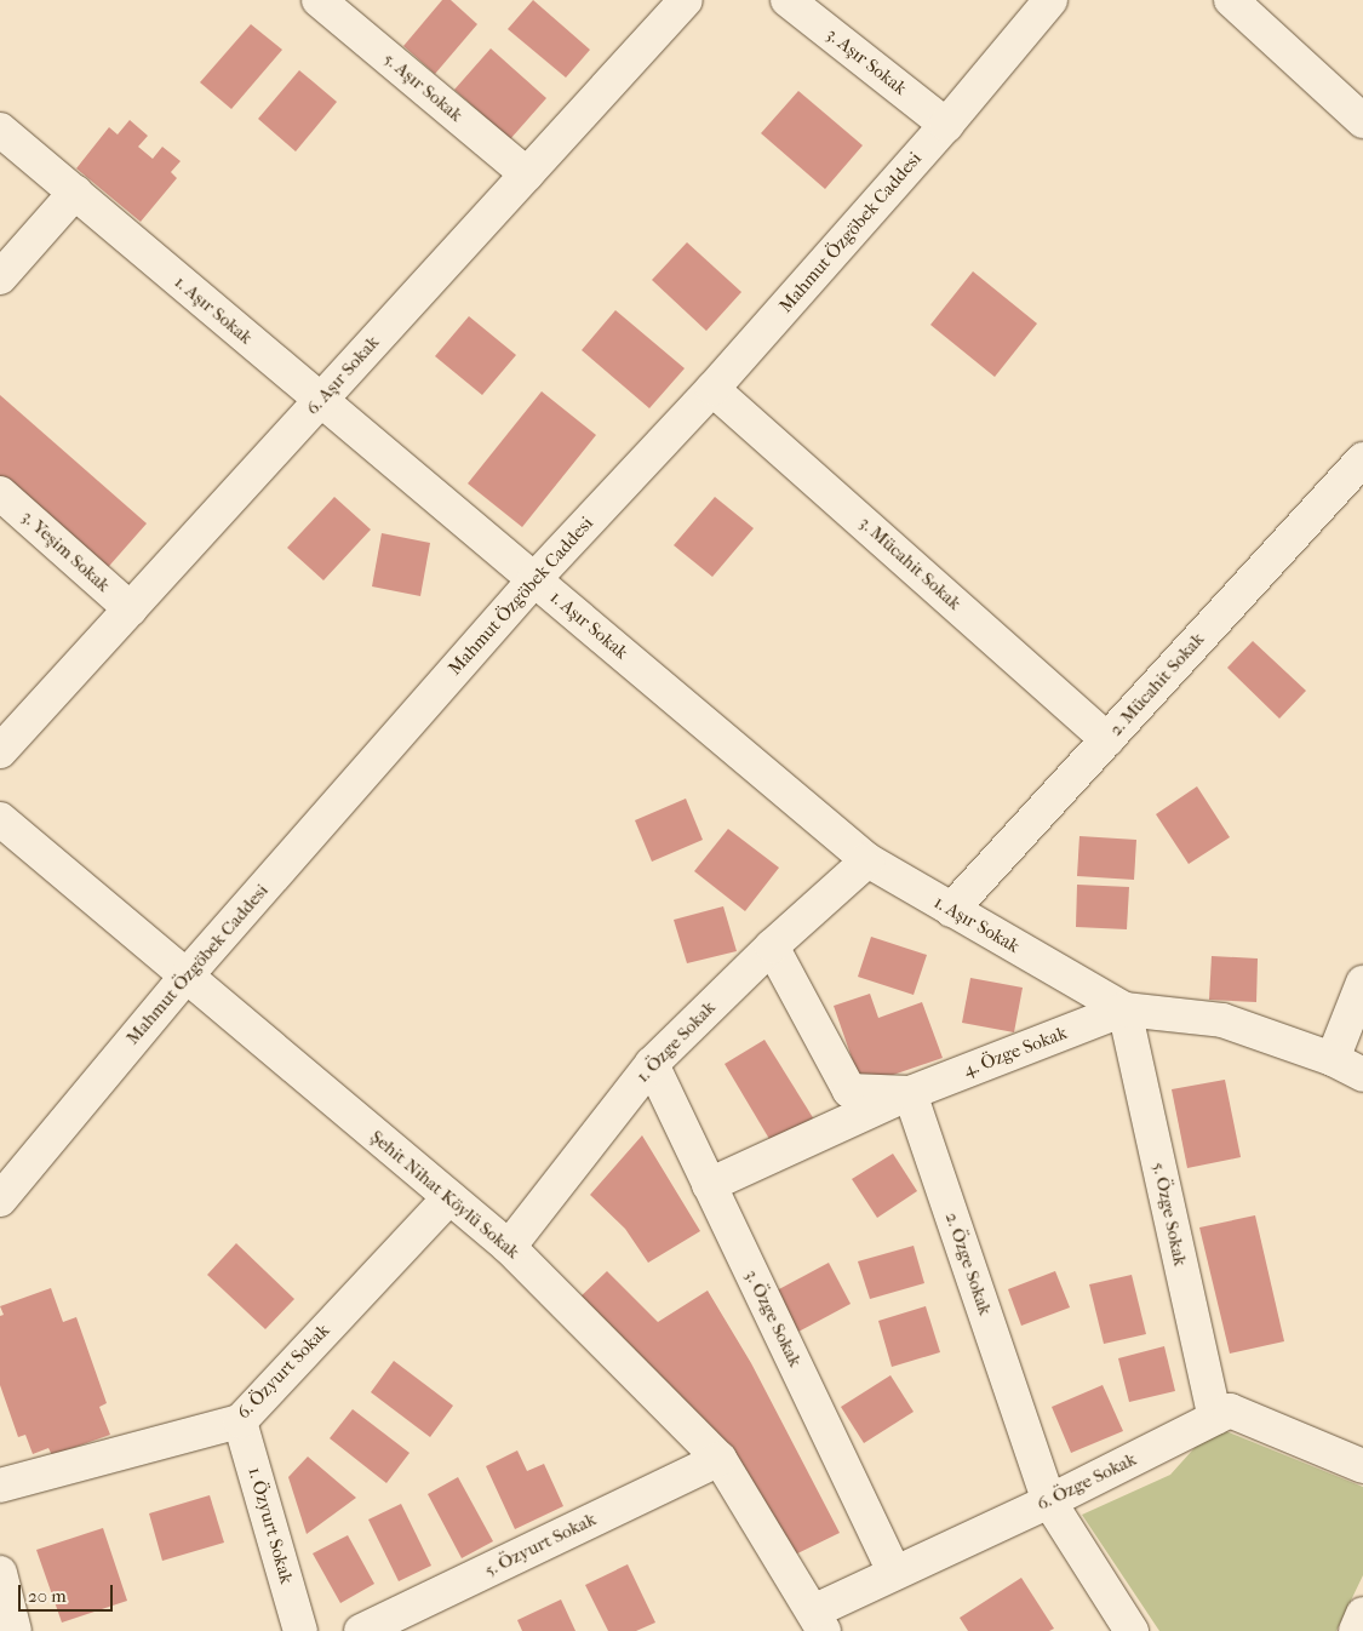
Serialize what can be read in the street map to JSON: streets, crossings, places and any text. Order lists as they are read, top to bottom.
{
  "streets": {
    "street": [
      "3. Aşır Sokak",
      "5. Aşır Sokak",
      "Mahmut Özgöbek Caddesi",
      "1. Aşır Sokak",
      "6. Aşır Sokak",
      "3. Yeşim Sokak",
      "3. Mücahit Sokak",
      "2. Mücahit Sokak",
      "1. Özge Sokak",
      "4. Özge Sokak",
      "Şehit Nihat Köylü Sokak",
      "5. Özge Sokak",
      "2. Özge Sokak",
      "3. Özge Sokak",
      "6. Özyurt Sokak",
      "6. Özge Sokak",
      "1. Özyurt Sokak",
      "5. Özyurt Sokak"
    ]
  },
  "crossings": [
    ["3. Aşır Sokak", "Mahmut Özgöbek Caddesi"],
    ["5. Aşır Sokak", "6. Aşır Sokak"],
    ["Mahmut Özgöbek Caddesi", "1. Aşır Sokak"],
    ["Mahmut Özgöbek Caddesi", "3. Mücahit Sokak"],
    ["Mahmut Özgöbek Caddesi", "Şehit Nihat Köylü Sokak"],
    ["1. Aşır Sokak", "6. Aşır Sokak"],
    ["1. Aşır Sokak", "2. Mücahit Sokak"],
    ["1. Aşır Sokak", "1. Özge Sokak"],
    ["1. Aşır Sokak", "4. Özge Sokak"],
    ["1. Aşır Sokak", "5. Özge Sokak"],
    ["6. Aşır Sokak", "3. Yeşim Sokak"],
    ["3. Mücahit Sokak", "2. Mücahit Sokak"],
    ["1. Özge Sokak", "Şehit Nihat Köylü Sokak"],
    ["1. Özge Sokak", "3. Özge Sokak"],
    ["4. Özge Sokak", "5. Özge Sokak"],
    ["4. Özge Sokak", "2. Özge Sokak"],
    ["4. Özge Sokak", "3. Özge Sokak"],
    ["Şehit Nihat Köylü Sokak", "6. Özyurt Sokak"],
    ["Şehit Nihat Köylü Sokak", "6. Özge Sokak"],
    ["Şehit Nihat Köylü Sokak", "5. Özyurt Sokak"],
    ["5. Özge Sokak", "6. Özge Sokak"],
    ["2. Özge Sokak", "6. Özge Sokak"],
    ["3. Özge Sokak", "6. Özge Sokak"],
    ["6. Özyurt Sokak", "1. Özyurt Sokak"]
  ],
  "scale_bar": "20 m"
}
